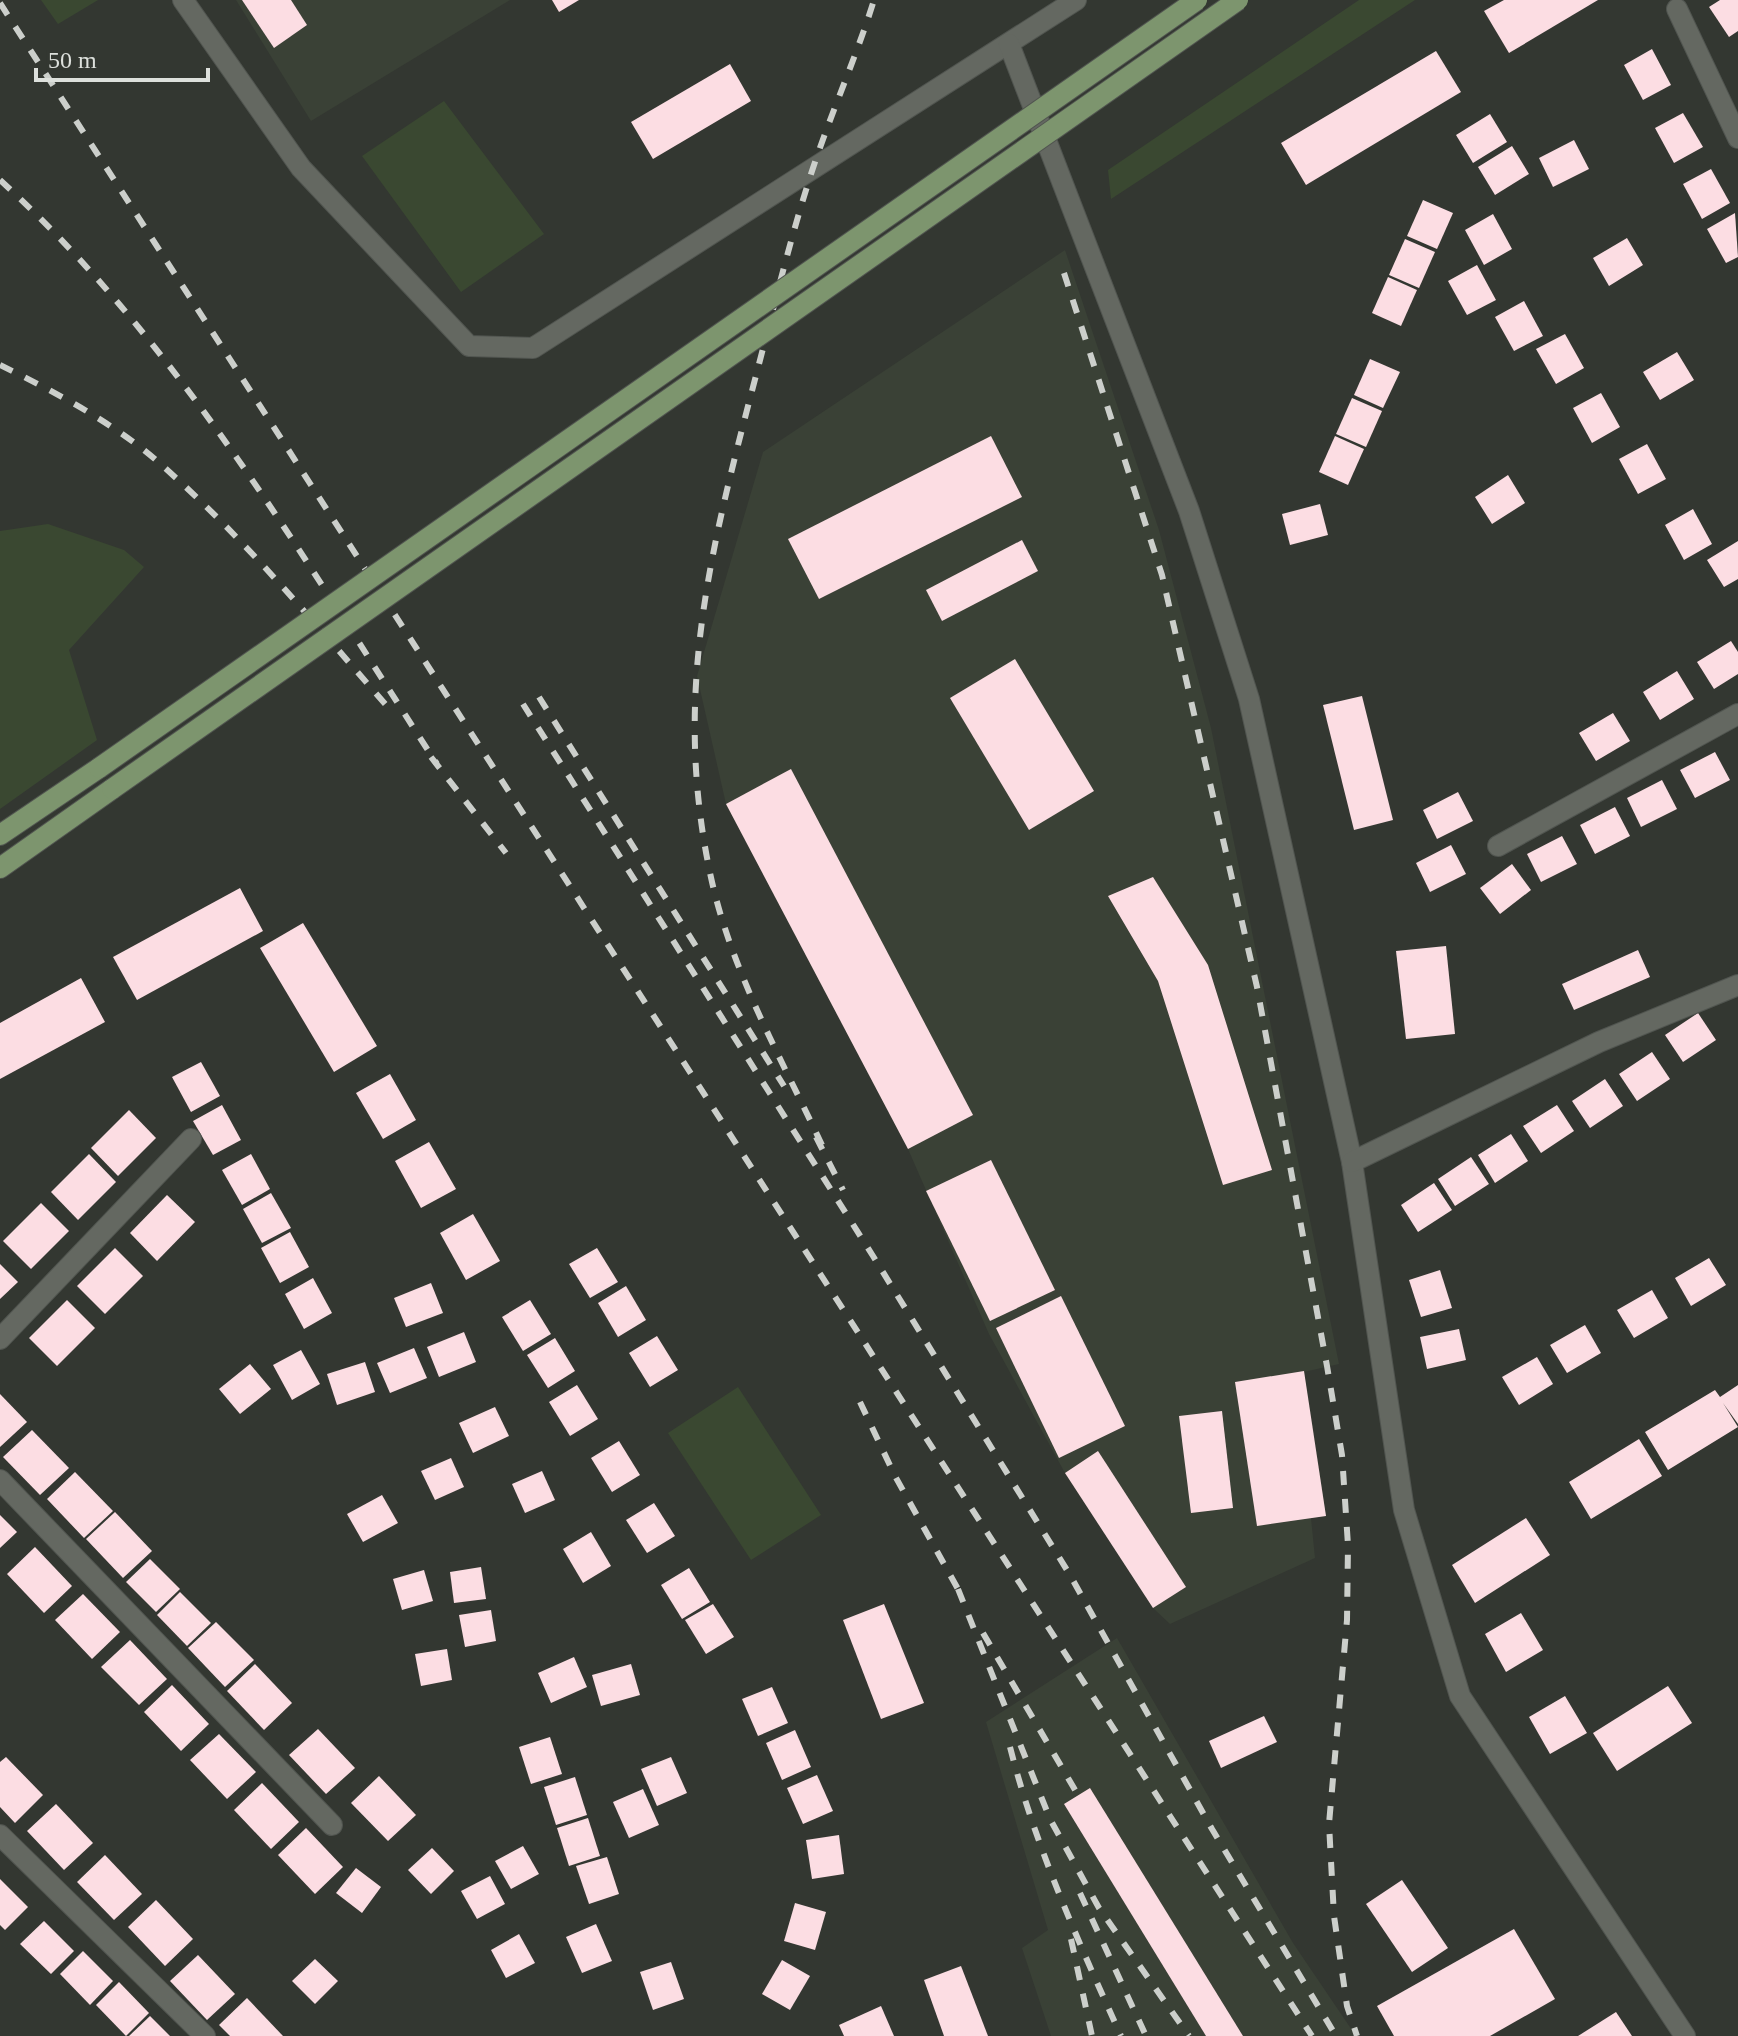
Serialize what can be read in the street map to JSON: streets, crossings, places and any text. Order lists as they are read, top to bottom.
{
  "scale_bar": "50 m"
}
